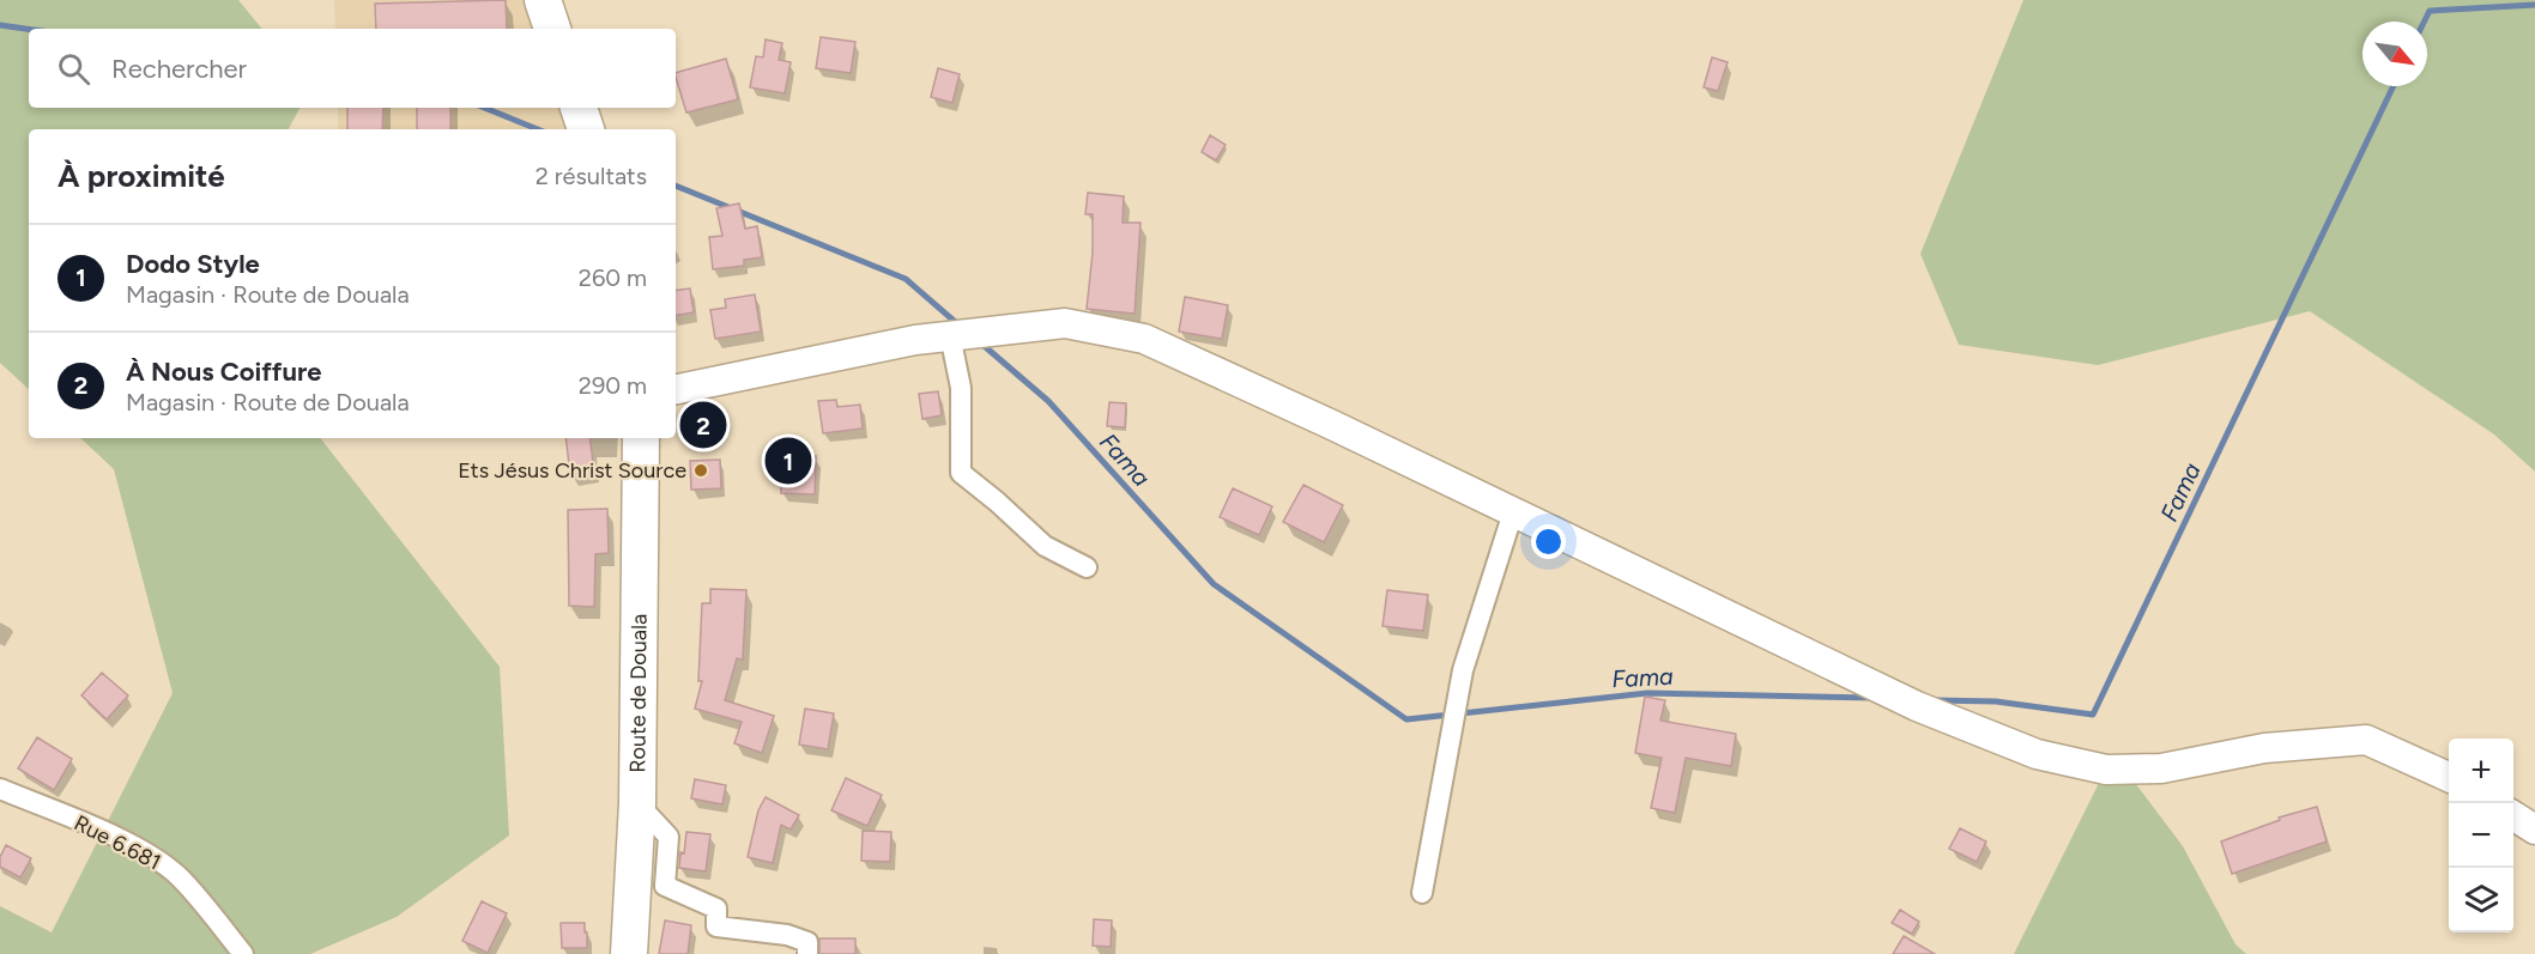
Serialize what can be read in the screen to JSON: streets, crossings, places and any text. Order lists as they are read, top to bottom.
{
  "streets": {
    "highway": ["Route de Douala"],
    "street": ["Rue 6.681"]
  },
  "water": ["Fama"],
  "places": ["Ets Jésus Christ Source"],
  "north": "bottom right",
  "page": {
    "search": "Rechercher",
    "heading": ["À proximité", "2 résultats"],
    "list": [
      {
        "mark": "1",
        "name": "Dodo Style",
        "note": "Magasin · Route de Douala",
        "value": "260 m"
      },
      {
        "mark": "2",
        "name": "À Nous Coiffure",
        "note": "Magasin · Route de Douala",
        "value": "290 m"
      }
    ],
    "pins": ["2", "1"],
    "map_buttons": ["+", "−"]
  }
}
